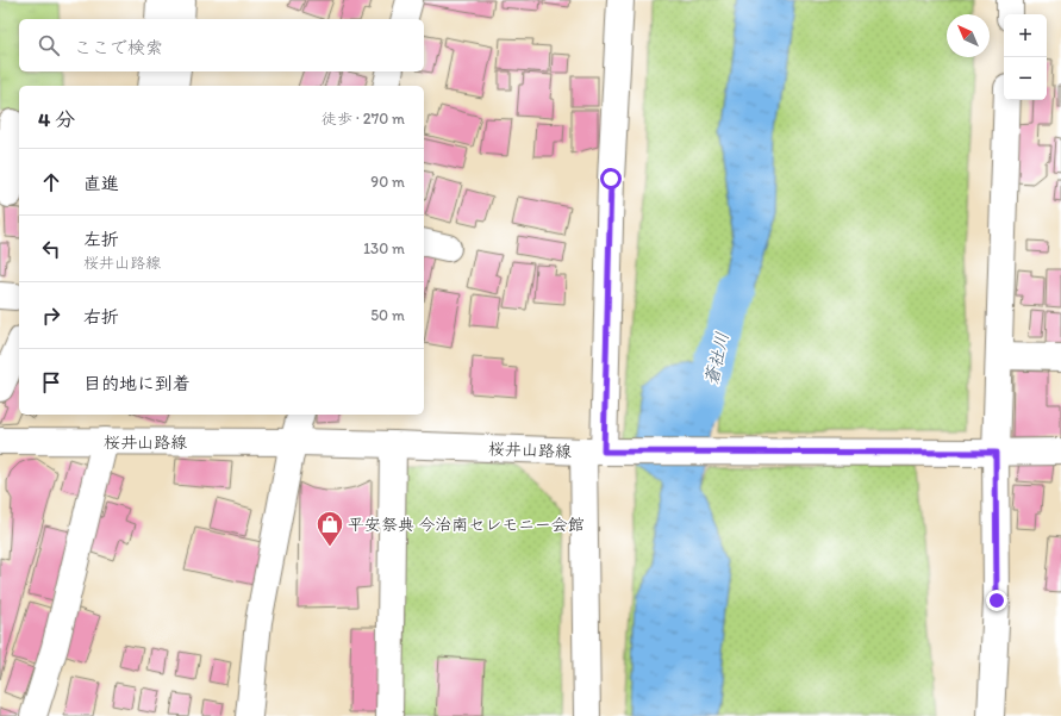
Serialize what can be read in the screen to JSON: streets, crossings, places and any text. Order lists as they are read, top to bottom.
{
  "streets": {
    "street": ["桜井山路線"]
  },
  "water": ["蒼社川"],
  "places": {
    "shop": ["平安祭典 今治南セレモニー会館"]
  },
  "north": "top left",
  "page": {
    "map_buttons": ["+", "−"],
    "search": "ここで検索",
    "heading": ["4 分", "徒歩 · 270 m"],
    "list": [
      ["直進", "90 m"],
      ["左折", "桜井山路線", "130 m"],
      ["右折", "50 m"],
      "目的地に到着"
    ]
  }
}
